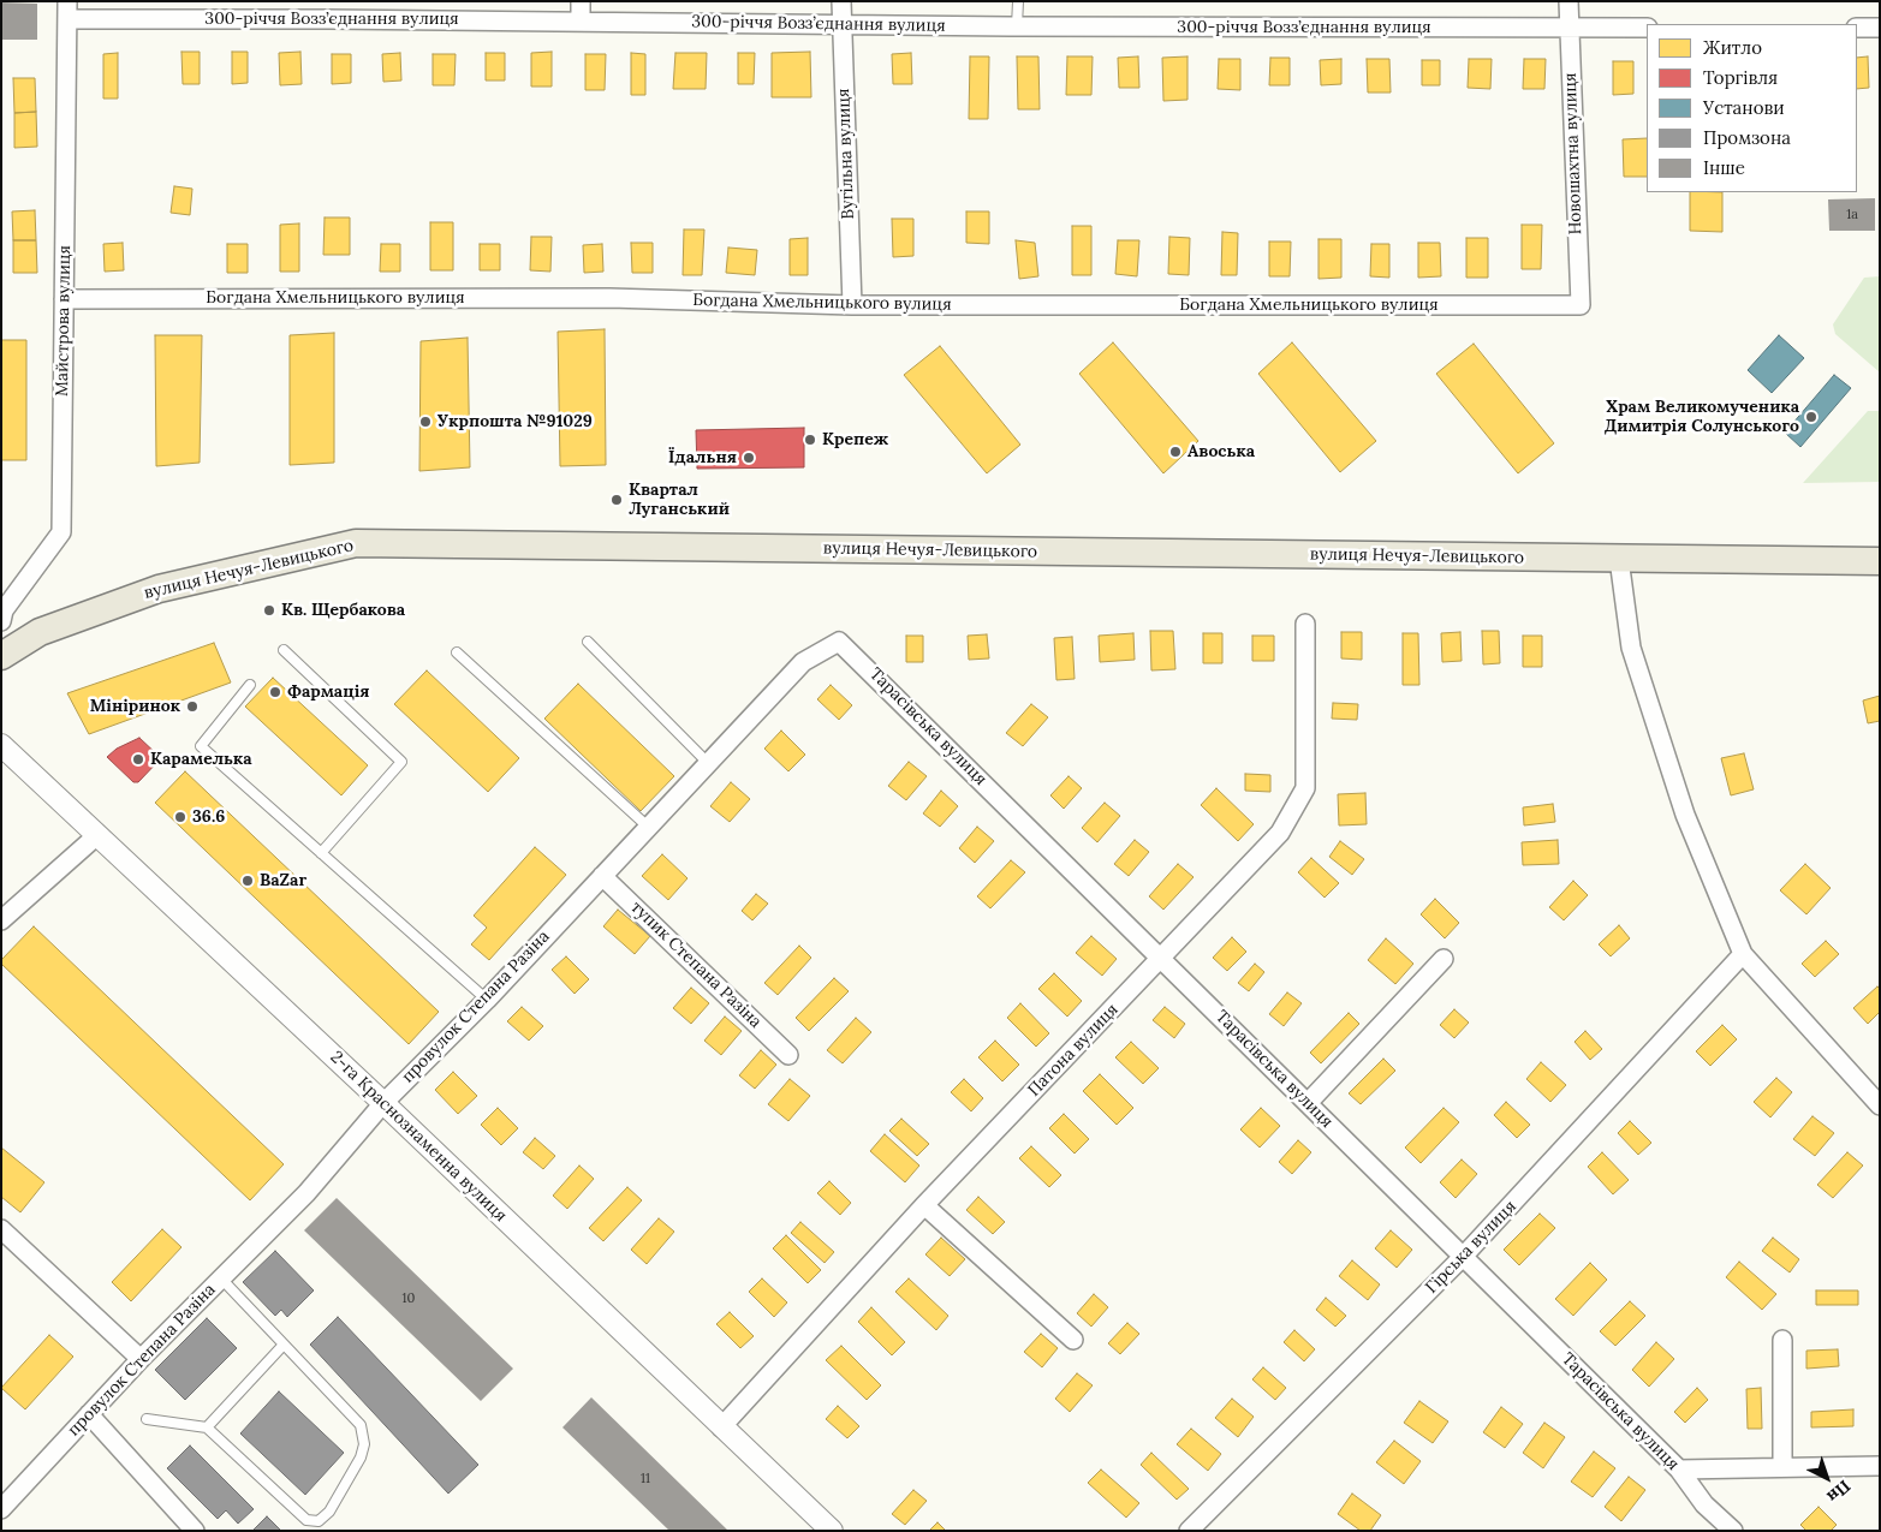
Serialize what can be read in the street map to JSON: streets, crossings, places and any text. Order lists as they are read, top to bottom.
{
  "streets": {
    "main road": ["вулиця Нечуя-Левицького"],
    "street": [
      "300-річчя Возз’єднання вулиця",
      "Вугільна вулиця",
      "Новошахтна вулиця",
      "Богдана Хмельницького вулиця",
      "Майстрова вулиця",
      "Тарасівська вулиця",
      "тупик Степана Разіна",
      "провулок Степана Разіна",
      "Патона вулиця",
      "2-га Краснознаменна вулиця",
      "Гірська вулиця"
    ]
  },
  "crossings": [
    ["300-річчя Возз’єднання вулиця", "Вугільна вулиця"],
    ["300-річчя Возз’єднання вулиця", "Новошахтна вулиця"],
    ["300-річчя Возз’єднання вулиця", "Майстрова вулиця"],
    ["Вугільна вулиця", "Богдана Хмельницького вулиця"],
    ["Новошахтна вулиця", "Богдана Хмельницького вулиця"],
    ["Богдана Хмельницького вулиця", "Майстрова вулиця"],
    ["Тарасівська вулиця", "провулок Степана Разіна"],
    ["Тарасівська вулиця", "Патона вулиця"],
    ["Тарасівська вулиця", "Гірська вулиця"],
    ["тупик Степана Разіна", "провулок Степана Разіна"],
    ["провулок Степана Разіна", "2-га Краснознаменна вулиця"],
    ["Патона вулиця", "2-га Краснознаменна вулиця"]
  ],
  "places": [
    "Храм Великомученика Димитрія Солунського",
    "Укрпошта №91029",
    "Крепеж",
    "Авоська",
    "Їдальня",
    "Квартал Луганський",
    "Кв. Щербакова",
    "Фармація",
    "Мініринок",
    "Карамелька",
    "36.6",
    "BaZar"
  ],
  "house_numbers": ["1а", "10", "11"],
  "legend": [
    "Житло",
    "Торгівля",
    "Установи",
    "Промзона",
    "Інше"
  ],
  "north": "bottom right"
}
